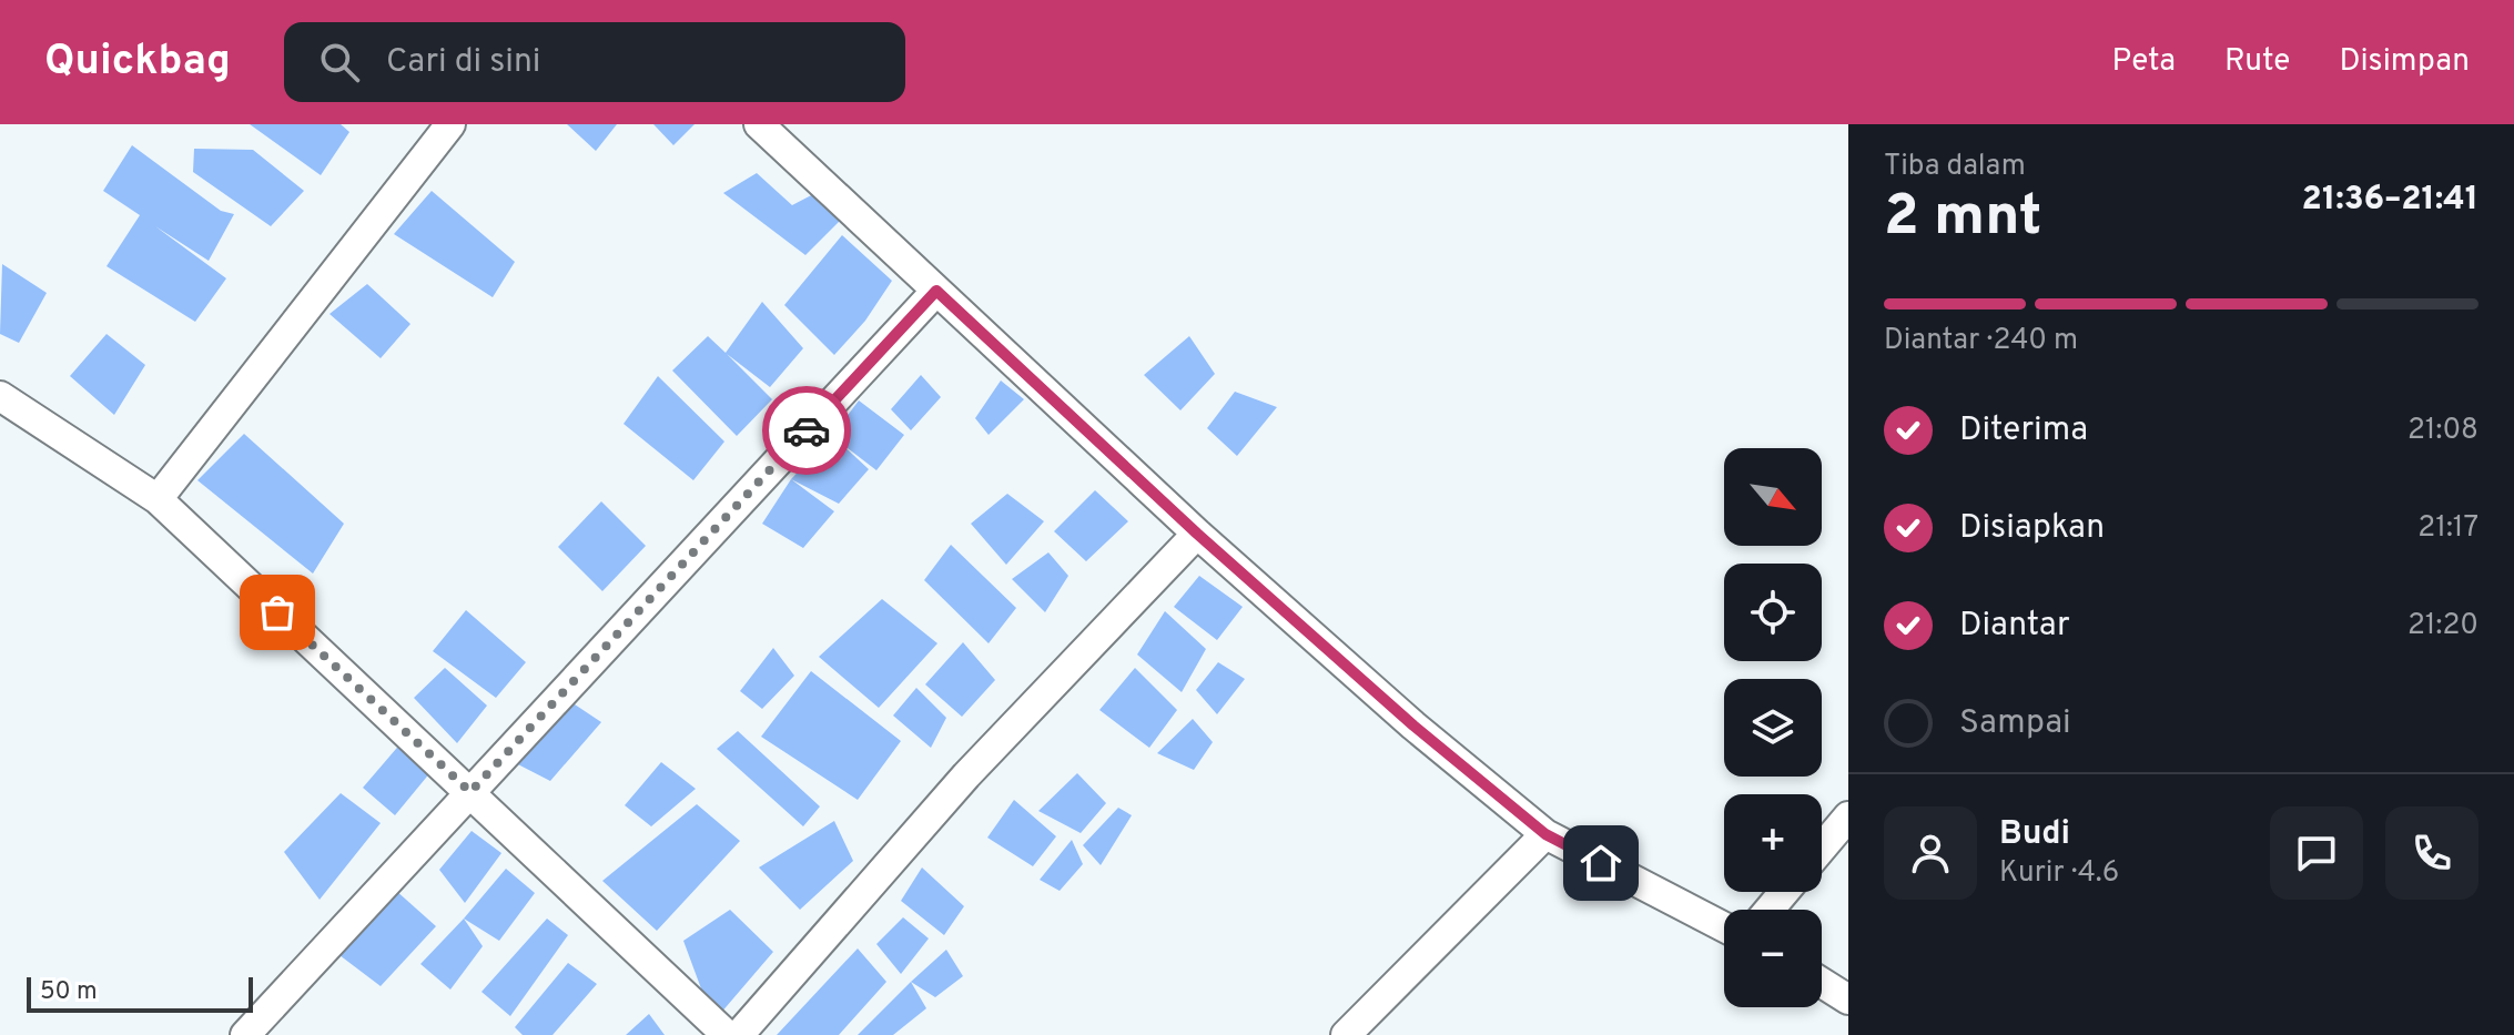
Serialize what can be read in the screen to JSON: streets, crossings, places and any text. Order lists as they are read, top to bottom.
{
  "scale_bar": "50 m",
  "north": "bottom right",
  "page": {
    "header": "Quickbag",
    "search": "Cari di sini",
    "nav": ["Peta", "Rute", "Disimpan"],
    "heading": ["2 mnt", "Tiba dalam", "21:36–21:41"],
    "panel": ["Budi", "Kurir · 4.6"],
    "bar": "Diantar · 240 m",
    "list": [
      ["Diterima", "21:08"],
      ["Disiapkan", "21:17"],
      ["Diantar", "21:20"],
      "Sampai"
    ],
    "map_buttons": ["+", "−"],
    "scale": "50 m"
  }
}
